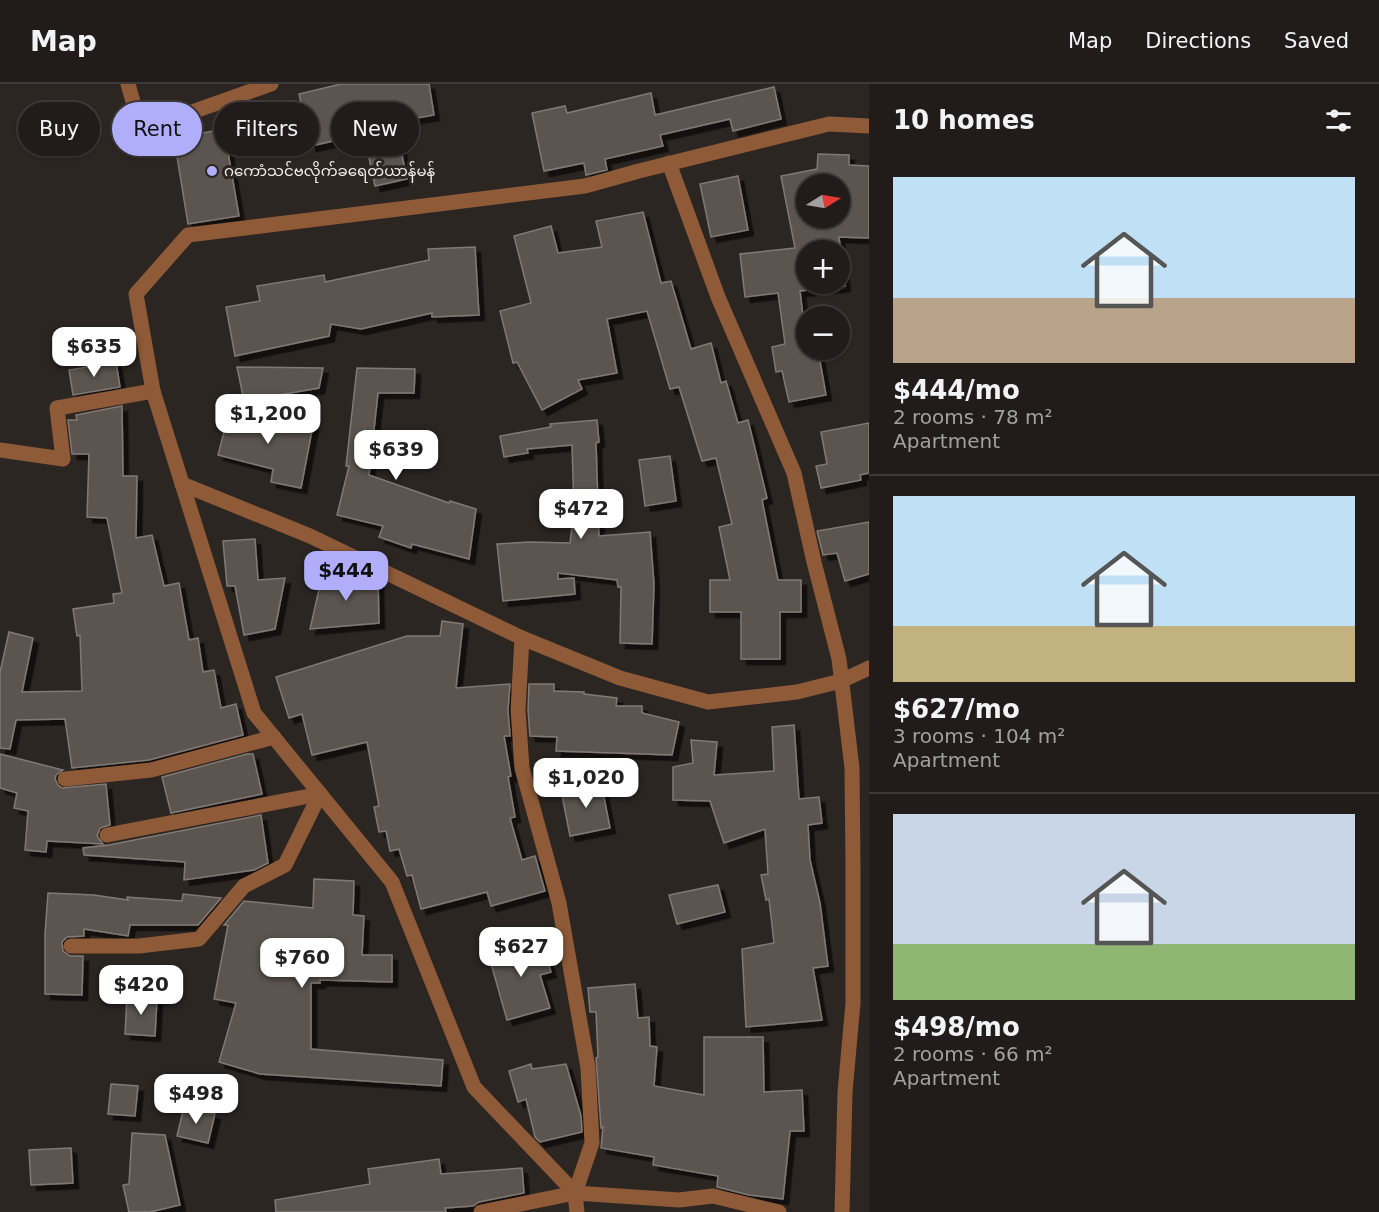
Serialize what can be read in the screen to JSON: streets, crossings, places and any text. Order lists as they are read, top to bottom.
{
  "places": ["ဂကောံသင်ဗလိုက်ခရေတ်ယာန်မန်"],
  "north": "right",
  "page": {
    "header": "Map",
    "nav": ["Map", "Directions", "Saved"],
    "heading": "10 homes",
    "chip": [
      "Buy",
      "Rent",
      "Filters",
      "New"
    ],
    "list": [
      {
        "name": "$444/mo",
        "note": "2 rooms · 78 m² · Apartment"
      },
      {
        "name": "$627/mo",
        "note": "3 rooms · 104 m² · Apartment"
      },
      {
        "name": "$498/mo",
        "note": "2 rooms · 66 m² · Apartment"
      }
    ],
    "map_buttons": ["+", "−"],
    "price": [
      "$635",
      "$1,200",
      "$639",
      "$472",
      "$444",
      "$1,020",
      "$627",
      "$760",
      "$420",
      "$498"
    ]
  }
}
